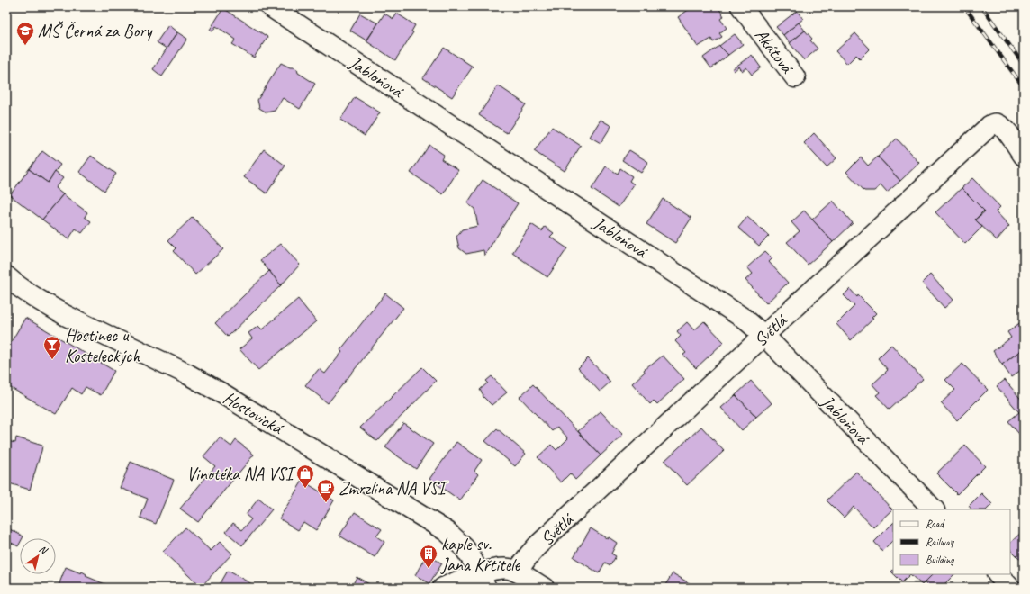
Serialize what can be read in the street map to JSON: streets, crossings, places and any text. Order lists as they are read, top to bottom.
{
  "streets": {
    "street": [
      "Akátová",
      "Jabloňová",
      "Světlá",
      "Hostovická"
    ]
  },
  "crossings": [
    ["Jabloňová", "Světlá"]
  ],
  "places": {
    "school or university": ["MŠ Černá za Bory"],
    "bar": ["Hostinec u Kosteleckých"],
    "shop": ["Vinotéka NA VSI"],
    "cafe": ["Zmrzlina NA VSI"],
    "building": ["kaple sv. Jana Křtitele"]
  },
  "legend": ["Road", "Railway", "Building"],
  "north": "top right"
}
